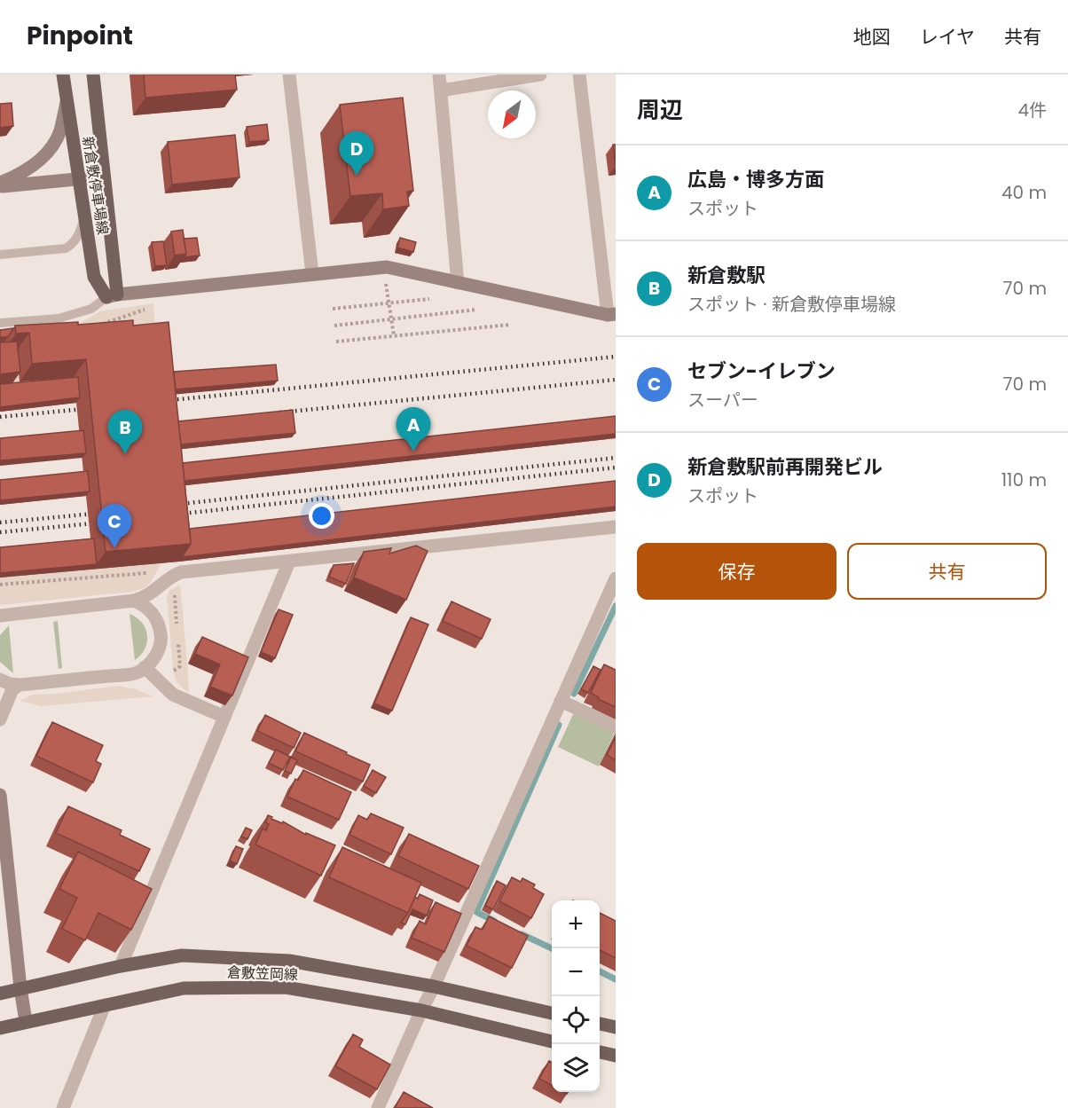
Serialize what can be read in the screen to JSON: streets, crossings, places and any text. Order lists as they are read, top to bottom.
{
  "streets": {
    "main road": ["新倉敷停車場線", "倉敷笠岡線"]
  },
  "north": "bottom left",
  "page": {
    "header": "Pinpoint",
    "nav": ["地図", "レイヤ", "共有"],
    "heading": ["周辺", "4件"],
    "pins": [
      "D",
      "A",
      "B",
      "C"
    ],
    "list": [
      {
        "mark": "A",
        "name": "広島・博多方面",
        "note": "スポット",
        "value": "40 m"
      },
      {
        "mark": "B",
        "name": "新倉敷駅",
        "note": "スポット · 新倉敷停車場線",
        "value": "70 m"
      },
      {
        "mark": "C",
        "name": "セブン-イレブン",
        "note": "スーパー",
        "value": "70 m"
      },
      {
        "mark": "D",
        "name": "新倉敷駅前再開発ビル",
        "note": "スポット",
        "value": "110 m"
      }
    ],
    "buttons": ["保存", "共有"],
    "map_buttons": ["+", "−"]
  }
}
